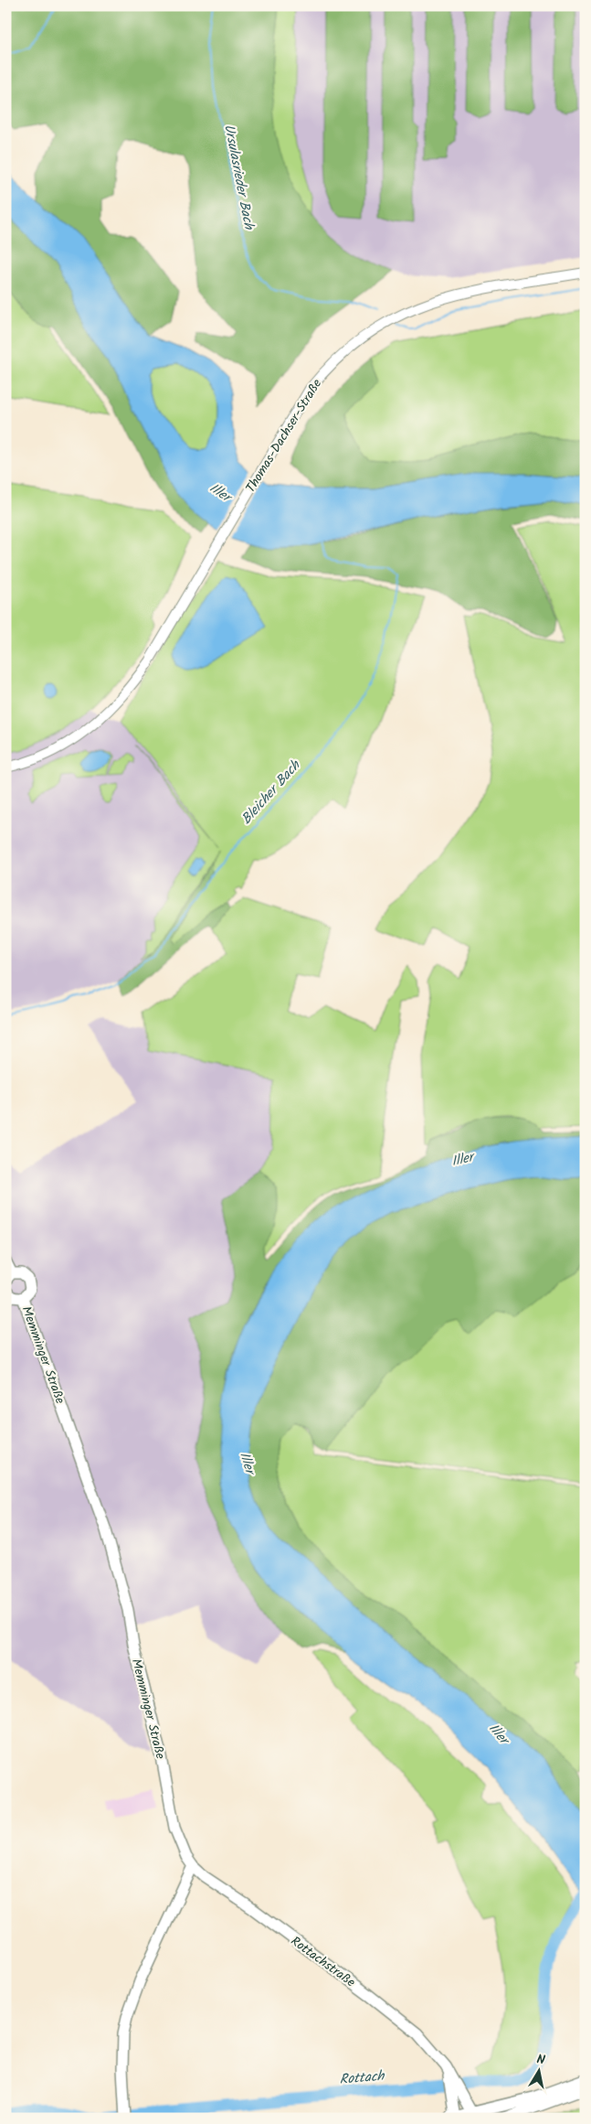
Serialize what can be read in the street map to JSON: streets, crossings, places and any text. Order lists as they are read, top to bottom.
{
  "streets": {
    "main road": ["Memminger Straße", "Rottachstraße"],
    "street": ["Thomas-Dachser-Straße"]
  },
  "crossings": [
    ["Memminger Straße", "Rottachstraße"]
  ],
  "water": [
    "Ursulasrieder Bach",
    "Iller",
    "Bleicher Bach",
    "Rottach"
  ],
  "north": "top"
}
